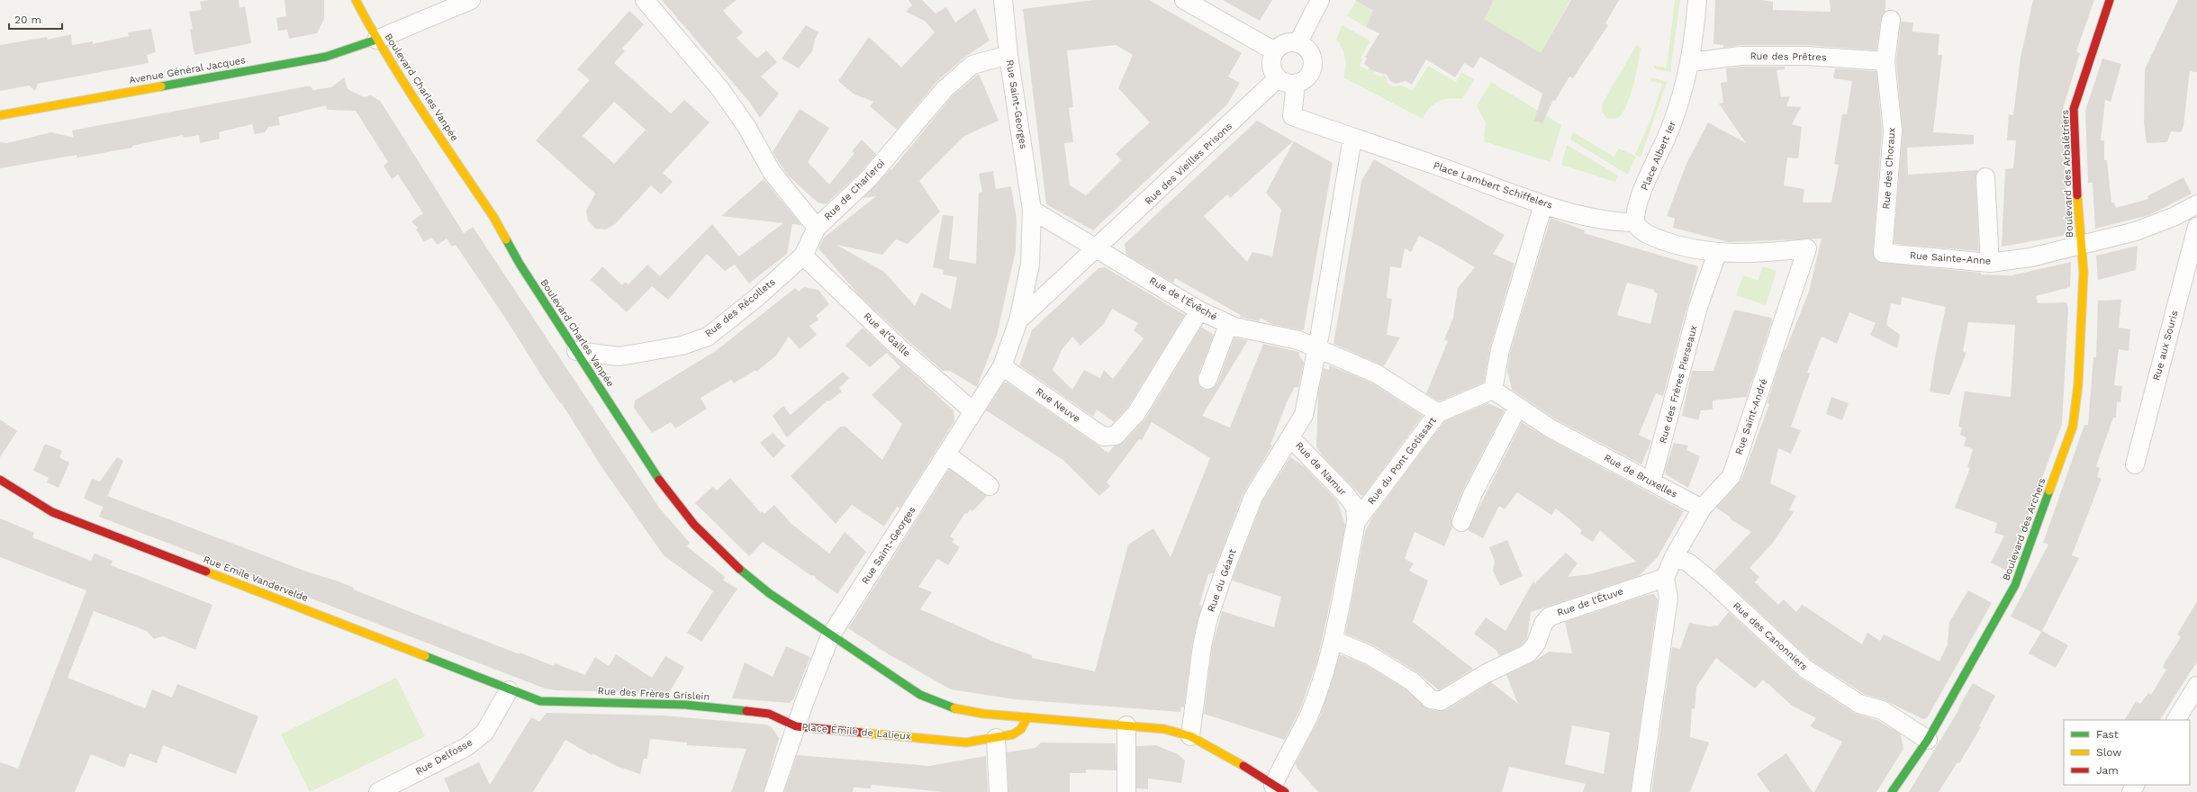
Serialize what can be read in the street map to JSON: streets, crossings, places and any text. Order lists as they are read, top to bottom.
{
  "streets": {
    "main road": [
      "Avenue Général Jacques",
      "Boulevard Charles Vanpée",
      "Boulevard des Arbalétriers",
      "Boulevard des Archers",
      "Rue Emile Vandervelde",
      "Rue des Frères Grislein",
      "Place Émile de Lalieux"
    ],
    "street": [
      "Rue des Prêtres",
      "Rue Saint-Georges",
      "Place Albert Ier",
      "Rue des Vieilles Prisons",
      "Rue des Choraux",
      "Place Lambert Schiffelers",
      "Rue de Charleroi",
      "Rue Sainte-Anne",
      "Rue de l'Évêché",
      "Rue des Récollets",
      "Rue al'Gaille",
      "Rue aux Souris",
      "Rue des Frères Pierseaux",
      "Rue Neuve",
      "Rue Saint-André",
      "Rue du Pont Gotissart",
      "Rue de Namur",
      "Rue de Bruxelles",
      "Rue du Géant",
      "Rue de l'Étuve",
      "Rue des Canonniers",
      "Rue Delfosse"
    ]
  },
  "crossings": [
    ["Rue des Prêtres", "Place Albert Ier"],
    ["Rue des Prêtres", "Rue des Choraux"],
    ["Avenue Général Jacques", "Boulevard Charles Vanpée"],
    ["Boulevard Charles Vanpée", "Rue Saint-Georges"],
    ["Boulevard Charles Vanpée", "Rue des Récollets"],
    ["Boulevard Charles Vanpée", "Place Émile de Lalieux"],
    ["Rue Saint-Georges", "Rue des Vieilles Prisons"],
    ["Rue Saint-Georges", "Rue de Charleroi"],
    ["Rue Saint-Georges", "Rue de l'Évêché"],
    ["Rue Saint-Georges", "Rue al'Gaille"],
    ["Rue Saint-Georges", "Rue Neuve"],
    ["Rue Saint-Georges", "Place Émile de Lalieux"],
    ["Place Albert Ier", "Place Lambert Schiffelers"],
    ["Rue des Vieilles Prisons", "Place Lambert Schiffelers"],
    ["Rue des Vieilles Prisons", "Rue de l'Évêché"],
    ["Rue des Choraux", "Rue Sainte-Anne"],
    ["Boulevard des Arbalétriers", "Rue Sainte-Anne"],
    ["Boulevard des Arbalétriers", "Boulevard des Archers"],
    ["Place Lambert Schiffelers", "Rue de Namur"],
    ["Rue de Charleroi", "Rue des Récollets"],
    ["Rue Sainte-Anne", "Boulevard des Archers"],
    ["Rue de l'Évêché", "Rue Neuve"],
    ["Rue de l'Évêché", "Rue du Pont Gotissart"],
    ["Rue de l'Évêché", "Rue de Namur"],
    ["Rue des Récollets", "Rue al'Gaille"],
    ["Rue des Frères Pierseaux", "Rue Saint-André"],
    ["Rue des Frères Pierseaux", "Rue de Bruxelles"],
    ["Rue Saint-André", "Rue de Bruxelles"],
    ["Rue du Pont Gotissart", "Rue de Namur"],
    ["Rue du Pont Gotissart", "Rue de Bruxelles"],
    ["Rue de Namur", "Rue du Géant"],
    ["Rue de Namur", "Rue de l'Étuve"],
    ["Boulevard des Archers", "Rue des Canonniers"],
    ["Rue Emile Vandervelde", "Rue des Frères Grislein"],
    ["Rue Emile Vandervelde", "Rue Delfosse"],
    ["Rue des Frères Grislein", "Place Émile de Lalieux"],
    ["Rue des Frères Grislein", "Rue Delfosse"]
  ],
  "legend": ["Fast", "Slow", "Jam"],
  "scale_bar": "20 m"
}
